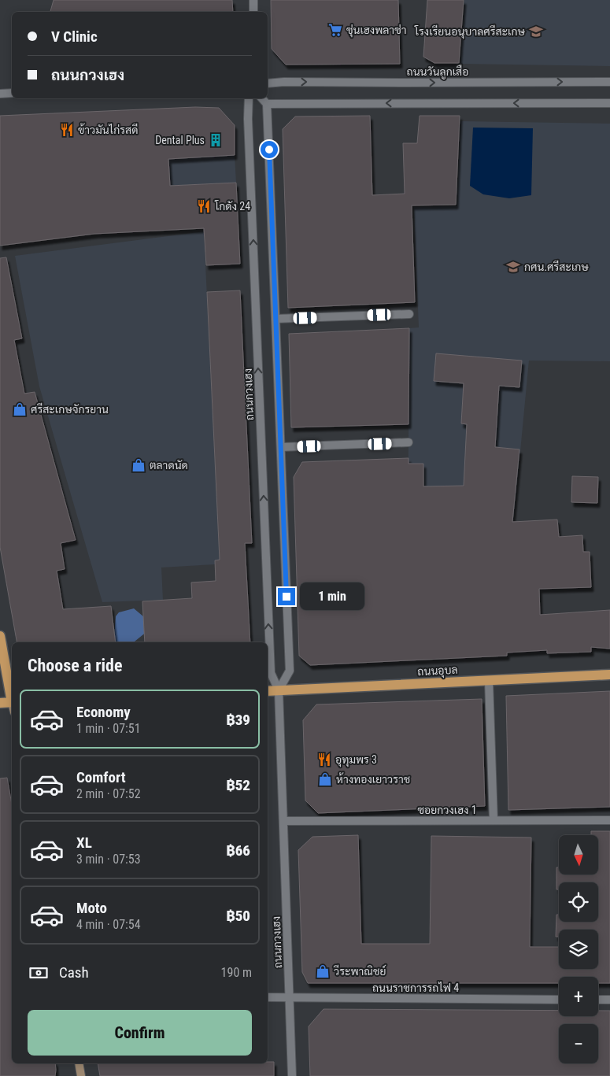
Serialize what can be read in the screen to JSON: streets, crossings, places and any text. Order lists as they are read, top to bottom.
{
  "streets": {
    "main road": ["ถนนอุบล"],
    "street": [
      "ถนนวันลูกเสือ",
      "ถนนกวงเฮง",
      "ซอยกวงเฮง 1",
      "ถนนราชการรถไฟ 4"
    ]
  },
  "crossings": [
    ["ถนนกวงเฮง", "ถนนอุบล"],
    ["ถนนกวงเฮง", "ซอยกวงเฮง 1"],
    ["ถนนกวงเฮง", "ถนนราชการรถไฟ 4"]
  ],
  "places": {
    "supermarket": ["ซุ่นเฮงพลาซ่า"],
    "school or university": ["โรงเรียนอนุบาลศรีสะเกษ", "กศน.ศรีสะเกษ"],
    "restaurant": ["ข้าวมันไก่รสดี", "โกดัง 24", "อุทุมพร 3"],
    "building": ["Dental Plus"],
    "shop": [
      "ศรีสะเกษจักรยาน",
      "ตลาดนัด",
      "ห้างทองเยาวราช",
      "วีระพาณิชย์"
    ]
  },
  "north": "bottom",
  "page": {
    "banner": ["V Clinic", "ถนนกวงเฮง"],
    "bubble": "1 min",
    "heading": "Choose a ride",
    "list": [
      {
        "name": "Economy",
        "note": "1 min · 07:51",
        "value": "฿39"
      },
      {
        "name": "Comfort",
        "note": "2 min · 07:52",
        "value": "฿52"
      },
      {
        "name": "XL",
        "note": "3 min · 07:53",
        "value": "฿66"
      },
      {
        "name": "Moto",
        "note": "4 min · 07:54",
        "value": "฿50"
      }
    ],
    "map_buttons": ["+", "−"],
    "pay": ["Cash", "190 m"],
    "buttons": "Confirm"
  }
}
